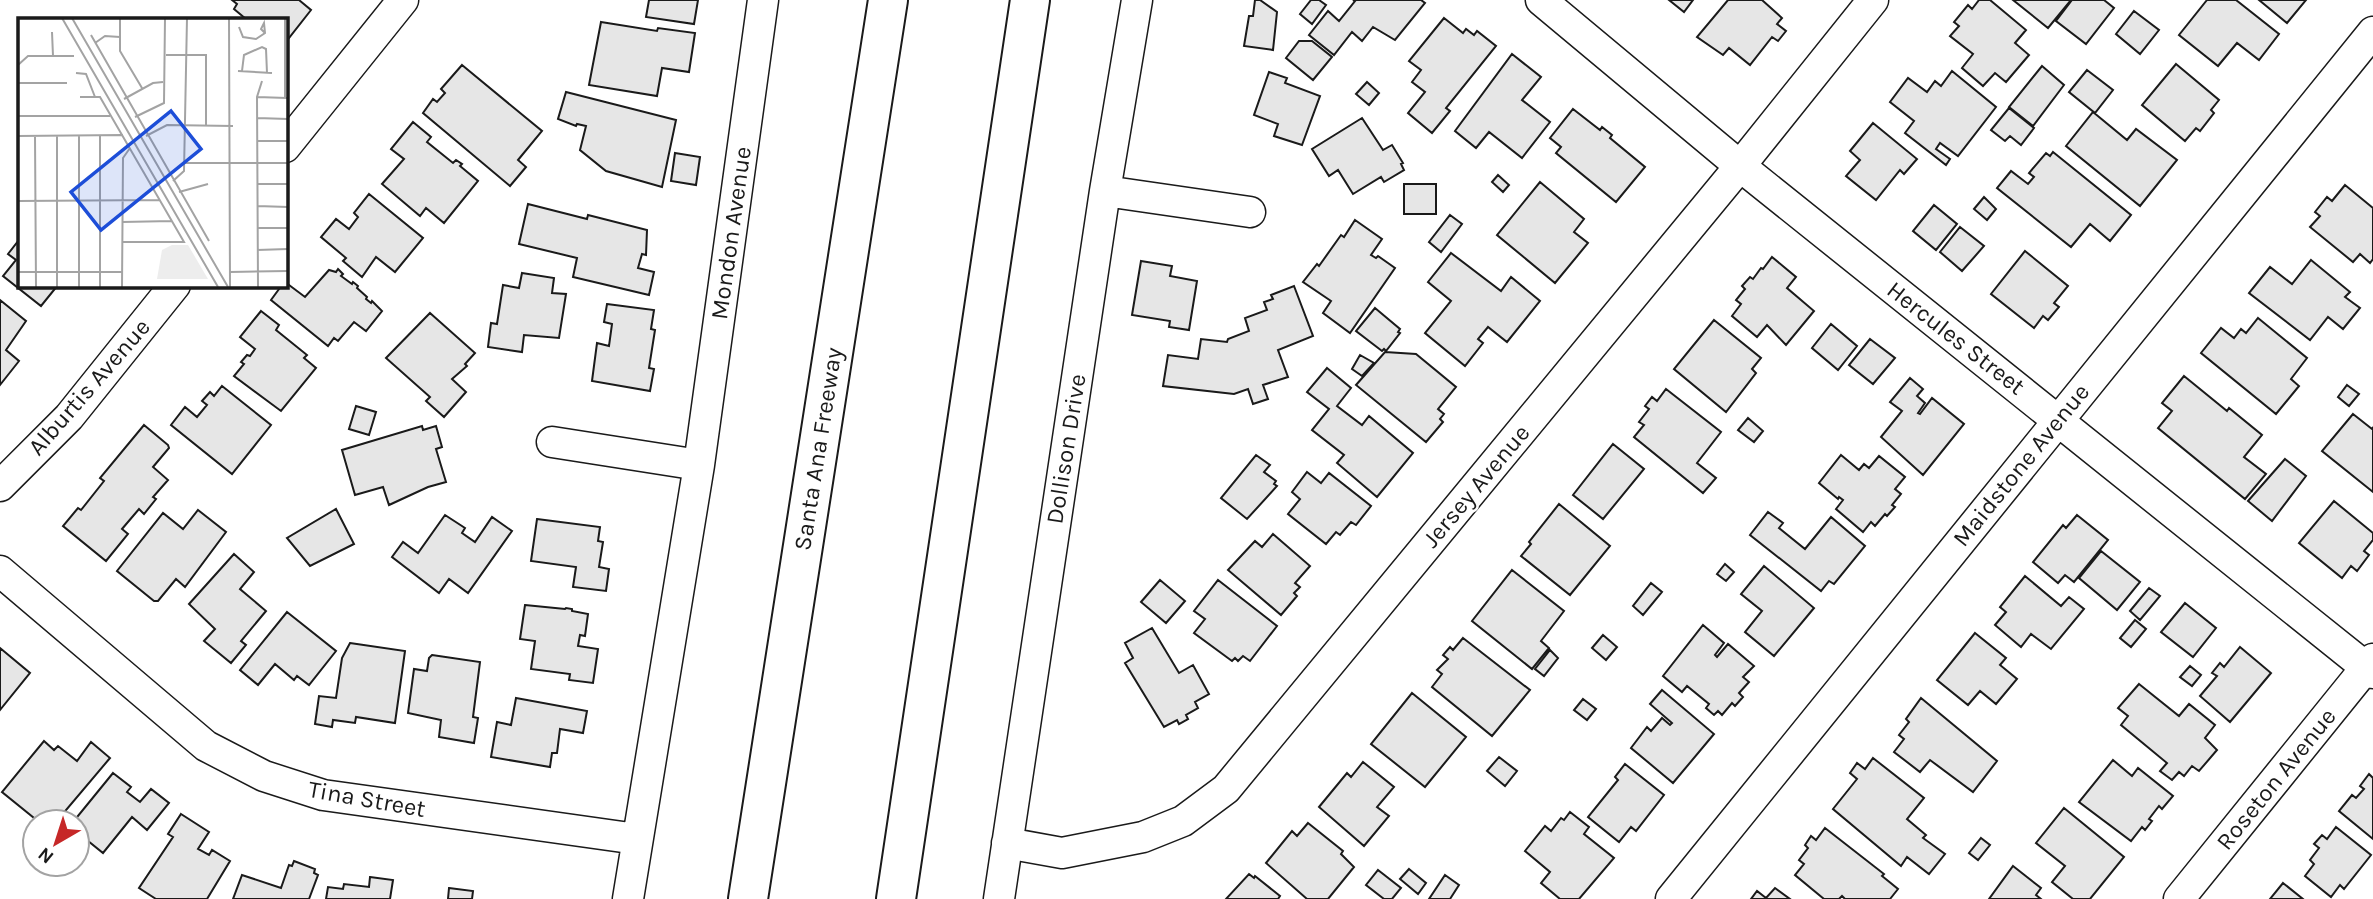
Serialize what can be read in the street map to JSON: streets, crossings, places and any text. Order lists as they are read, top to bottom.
{
  "streets": {
    "highway": ["Santa Ana Freeway"],
    "street": [
      "Mondon Avenue",
      "Hercules Street",
      "Alburtis Avenue",
      "Dollison Drive",
      "Maidstone Avenue",
      "Jersey Avenue",
      "Roseton Avenue",
      "Tina Street"
    ]
  },
  "crossings": [
    ["Mondon Avenue", "Tina Street"],
    ["Hercules Street", "Maidstone Avenue"],
    ["Hercules Street", "Jersey Avenue"],
    ["Hercules Street", "Roseton Avenue"],
    ["Dollison Drive", "Jersey Avenue"]
  ],
  "north": "bottom left"
}
